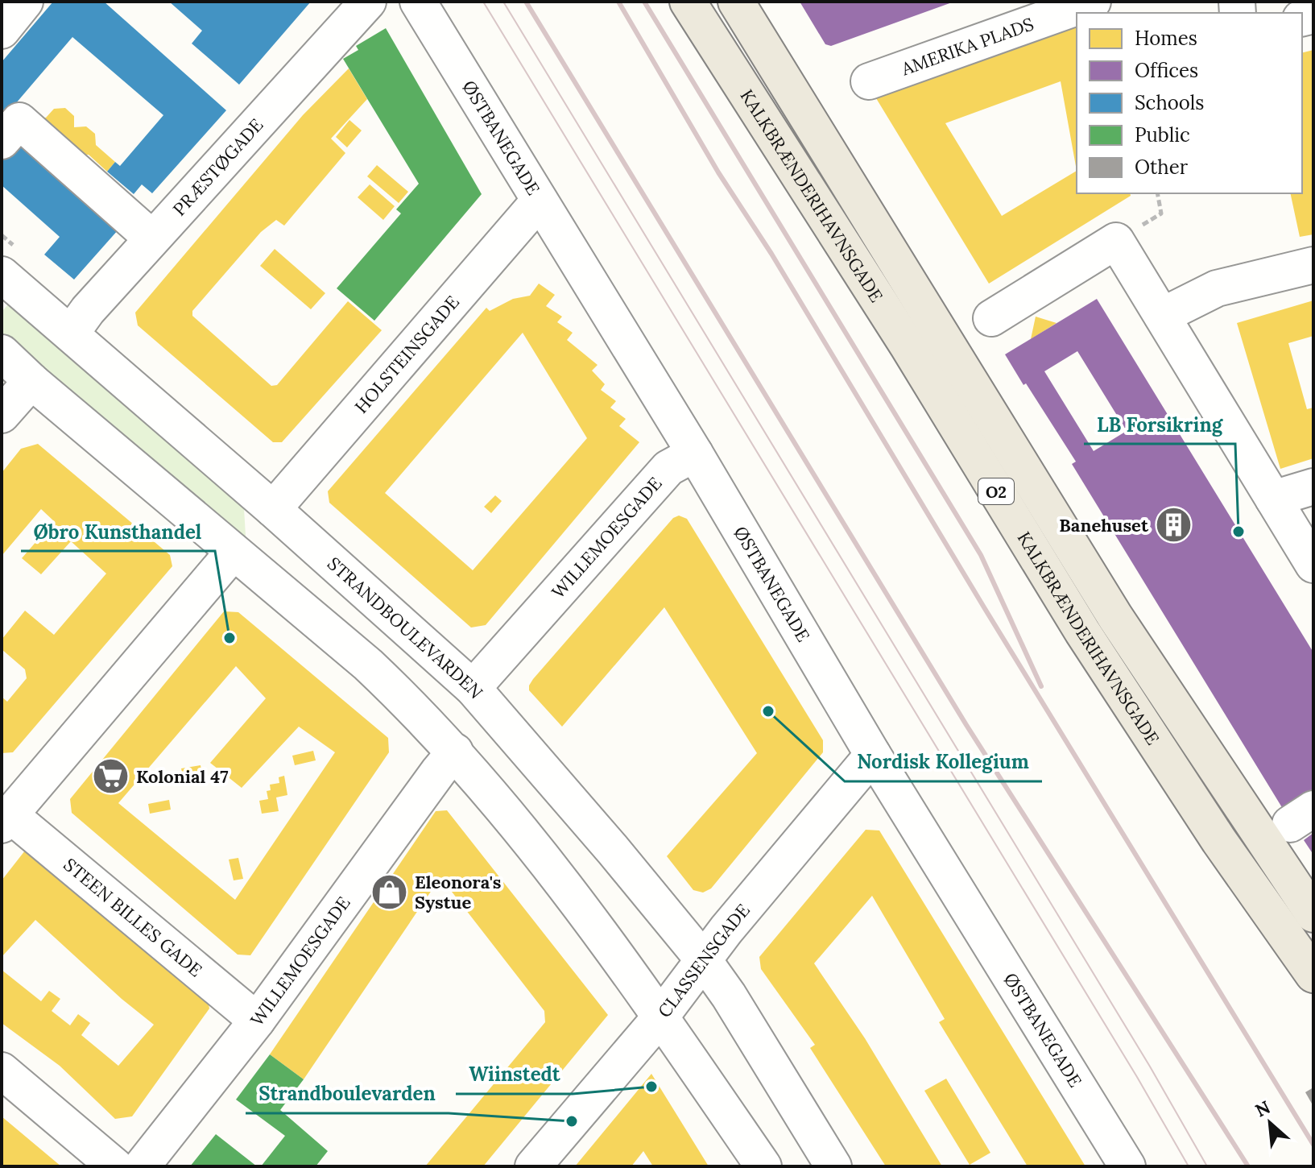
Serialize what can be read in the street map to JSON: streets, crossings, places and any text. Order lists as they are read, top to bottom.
{
  "streets": {
    "main road": ["KALKBRÆNDERIHAVNSGADE", "O2"],
    "street": [
      "AMERIKA PLADS",
      "ØSTBANEGADE",
      "PRÆSTØGADE",
      "HOLSTEINSGADE",
      "WILLEMOESGADE",
      "STRANDBOULEVARDEN",
      "STEEN BILLES GADE",
      "CLASSENSGADE"
    ]
  },
  "crossings": [
    ["ØSTBANEGADE", "HOLSTEINSGADE"],
    ["ØSTBANEGADE", "WILLEMOESGADE"],
    ["ØSTBANEGADE", "CLASSENSGADE"],
    ["PRÆSTØGADE", "STRANDBOULEVARDEN"],
    ["HOLSTEINSGADE", "STRANDBOULEVARDEN"],
    ["WILLEMOESGADE", "STRANDBOULEVARDEN"],
    ["WILLEMOESGADE", "STEEN BILLES GADE"],
    ["STRANDBOULEVARDEN", "CLASSENSGADE"]
  ],
  "places": {
    "building": ["Banehuset"],
    "other": [
      "LB Forsikring",
      "Øbro Kunsthandel",
      "Nordisk Kollegium",
      "Wiinstedt",
      "Strandboulevarden"
    ],
    "supermarket": ["Kolonial 47"],
    "shop": ["Eleonora's Systue"]
  },
  "legend": [
    "Homes",
    "Offices",
    "Schools",
    "Public",
    "Other"
  ],
  "north": "top left"
}
